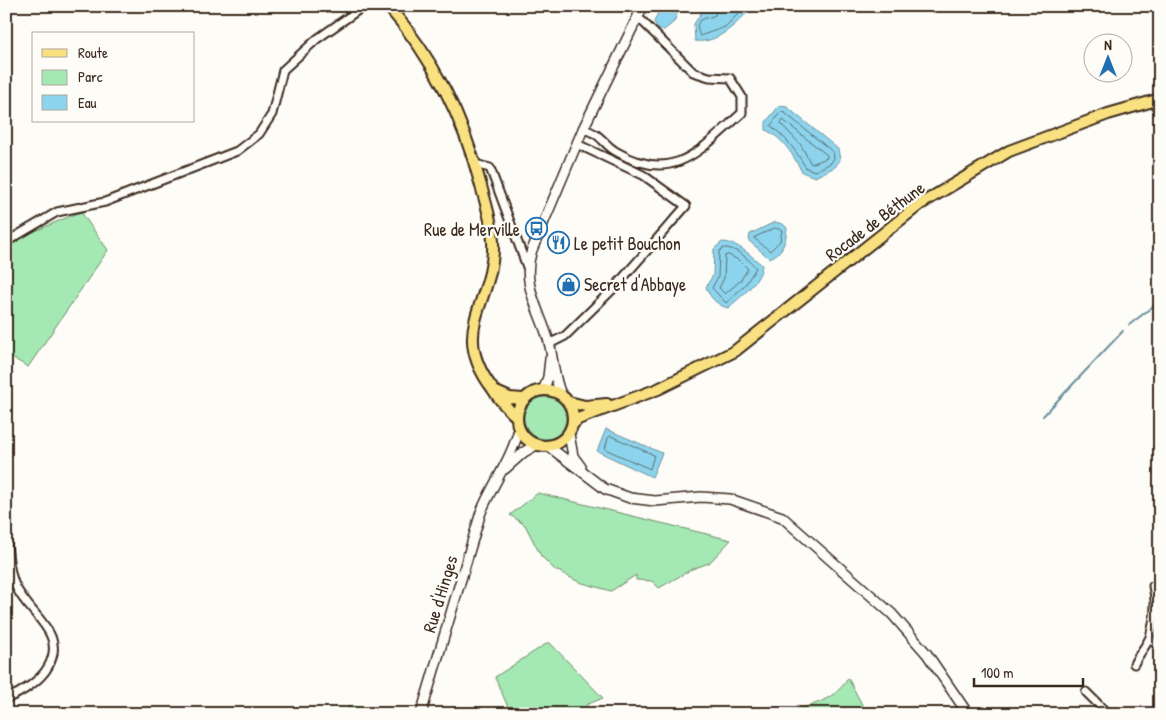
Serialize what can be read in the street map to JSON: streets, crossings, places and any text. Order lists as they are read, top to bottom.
{
  "streets": {
    "main road": ["Rocade de Béthune"],
    "street": ["Rue d'Hinges"]
  },
  "crossings": [
    ["Rocade de Béthune", "Rue d'Hinges"]
  ],
  "places": {
    "bus stop": ["Rue de Merville"],
    "restaurant": ["Le petit Bouchon"],
    "shop": ["Secret d'Abbaye"]
  },
  "legend": ["Route", "Parc", "Eau"],
  "scale_bar": "100 m",
  "north": "top"
}
